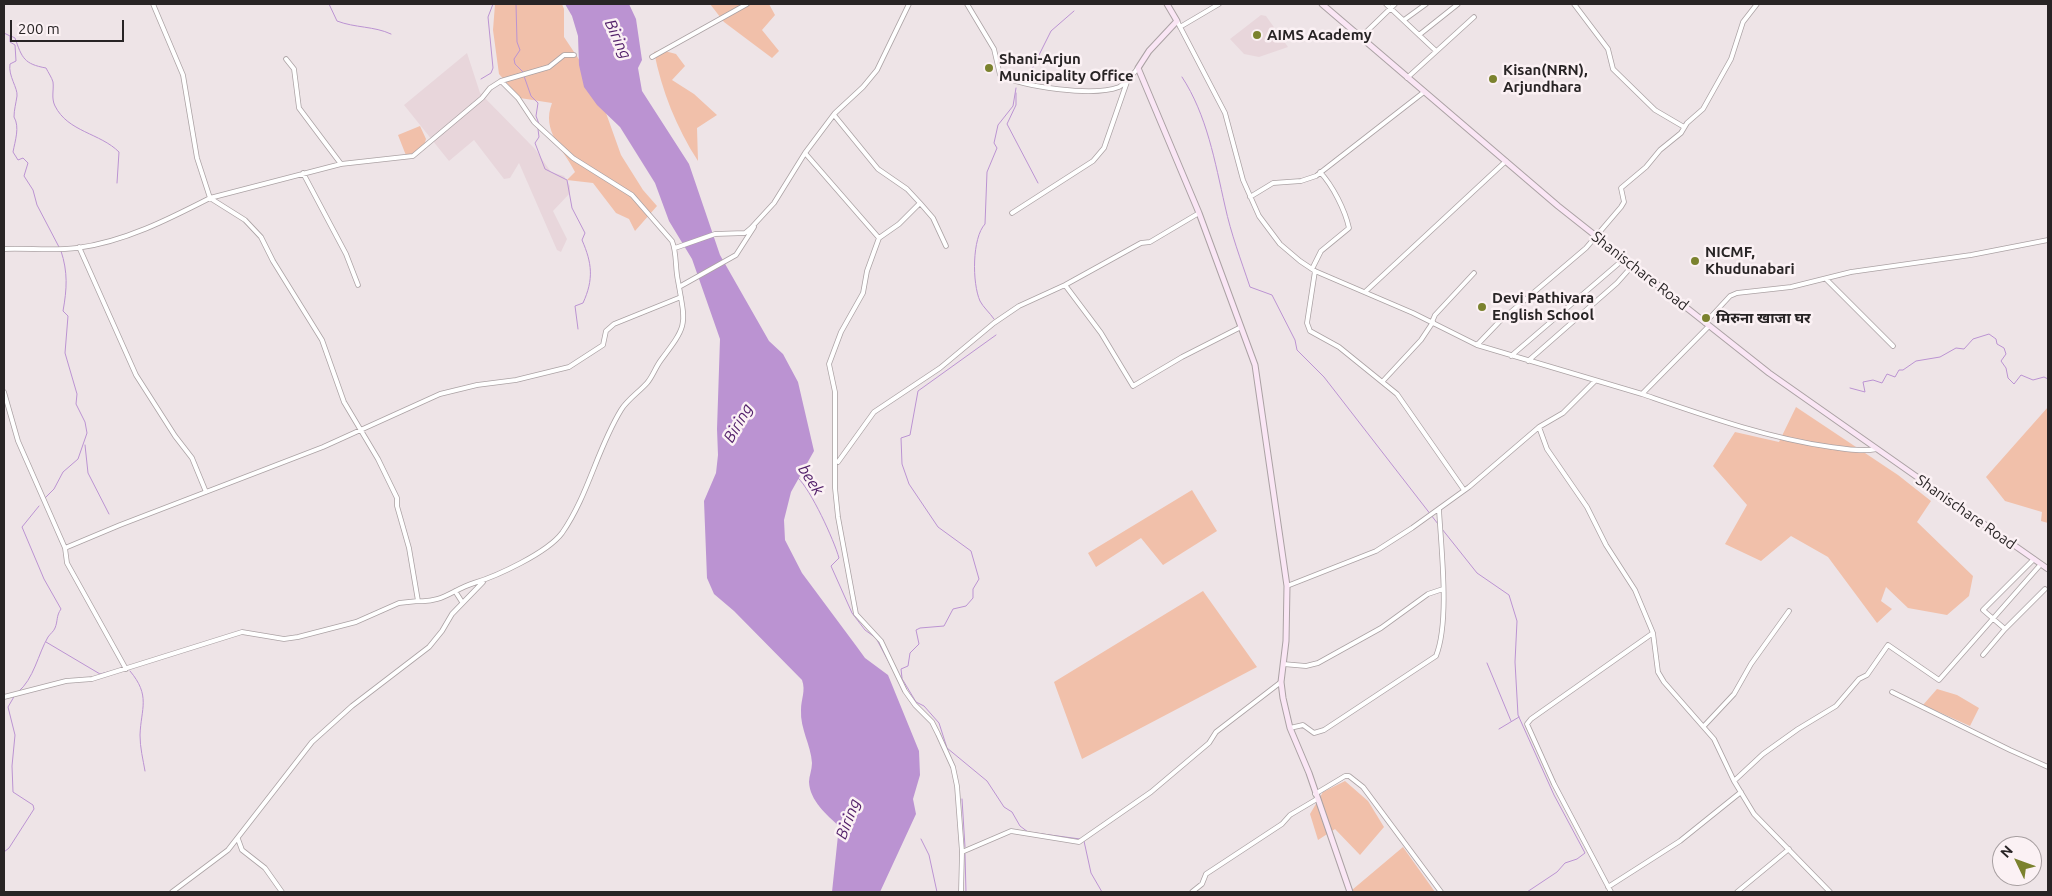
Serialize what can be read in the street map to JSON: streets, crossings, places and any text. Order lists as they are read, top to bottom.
{
  "streets": {
    "street": ["Shanischare Road"]
  },
  "water": ["Biring", "beek"],
  "places": [
    "AIMS Academy",
    "Shani-Arjun Municipality Office",
    "Kisan(NRN), Arjundhara",
    "NICMF, Khudunabari",
    "Devi Pathivara English School",
    "मिरुना खाजा घर"
  ],
  "scale_bar": "200 m",
  "north": "top left"
}
